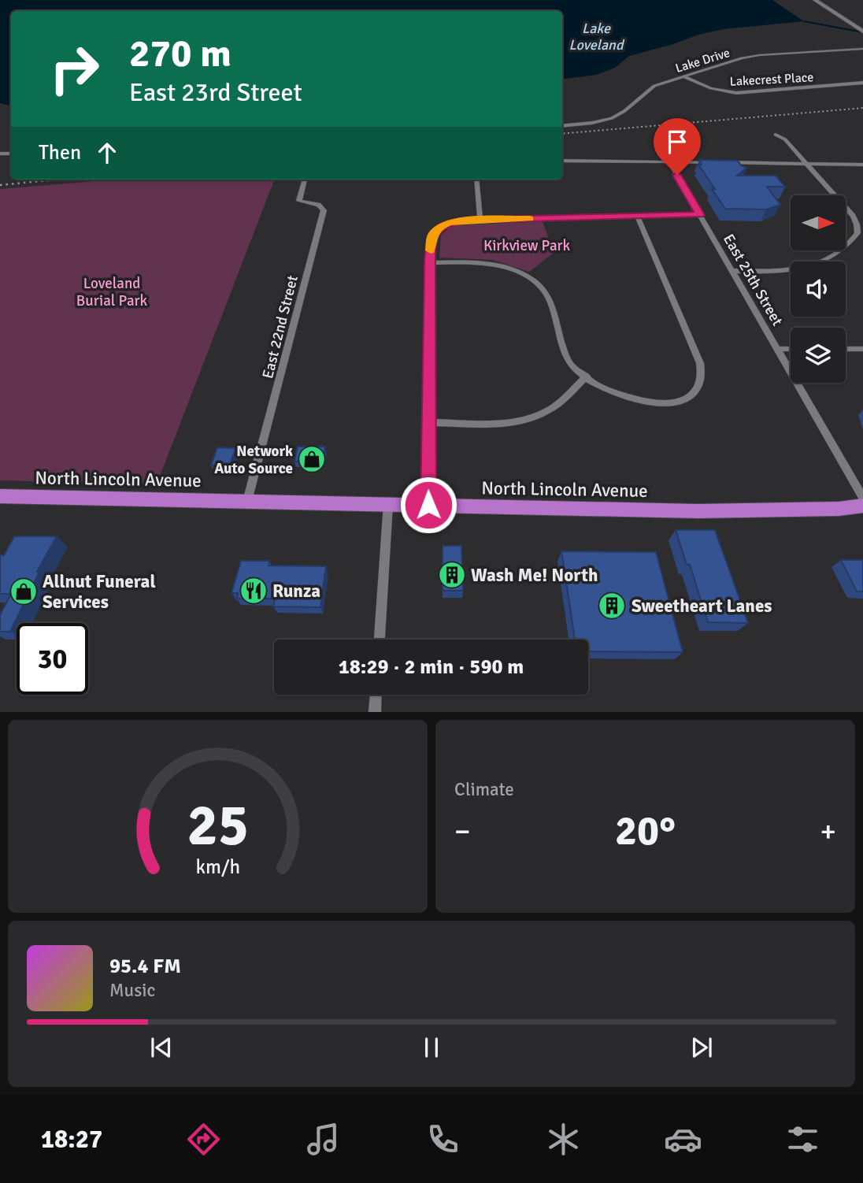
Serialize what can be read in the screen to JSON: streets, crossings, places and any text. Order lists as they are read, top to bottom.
{
  "streets": {
    "highway": ["North Lincoln Avenue"],
    "street": [
      "Lake Drive",
      "Lakecrest Place",
      "East 25th Street",
      "East 22nd Street"
    ]
  },
  "crossings": [
    ["Lake Drive", "Lakecrest Place"],
    ["East 22nd Street", "North Lincoln Avenue"]
  ],
  "water": ["Lake Loveland"],
  "parks": ["Kirkview Park", "Loveland Burial Park"],
  "places": {
    "shop": ["Network Auto Source", "Allnut Funeral Services"],
    "building": ["Wash Me! North", "Sweetheart Lanes"],
    "restaurant": ["Runza"]
  },
  "north": "right",
  "page": {
    "turn": ["270 m", "East 23rd Street"],
    "then": "Then",
    "limit": "30",
    "trip": "18:29 · 2 min · 590 m",
    "tile": "Climate",
    "heat": ["−", "20°", "+"],
    "song": ["95.4 FM", "Music"],
    "tabs": "18:27",
    "gauge": ["25", "km/h"]
  }
}
